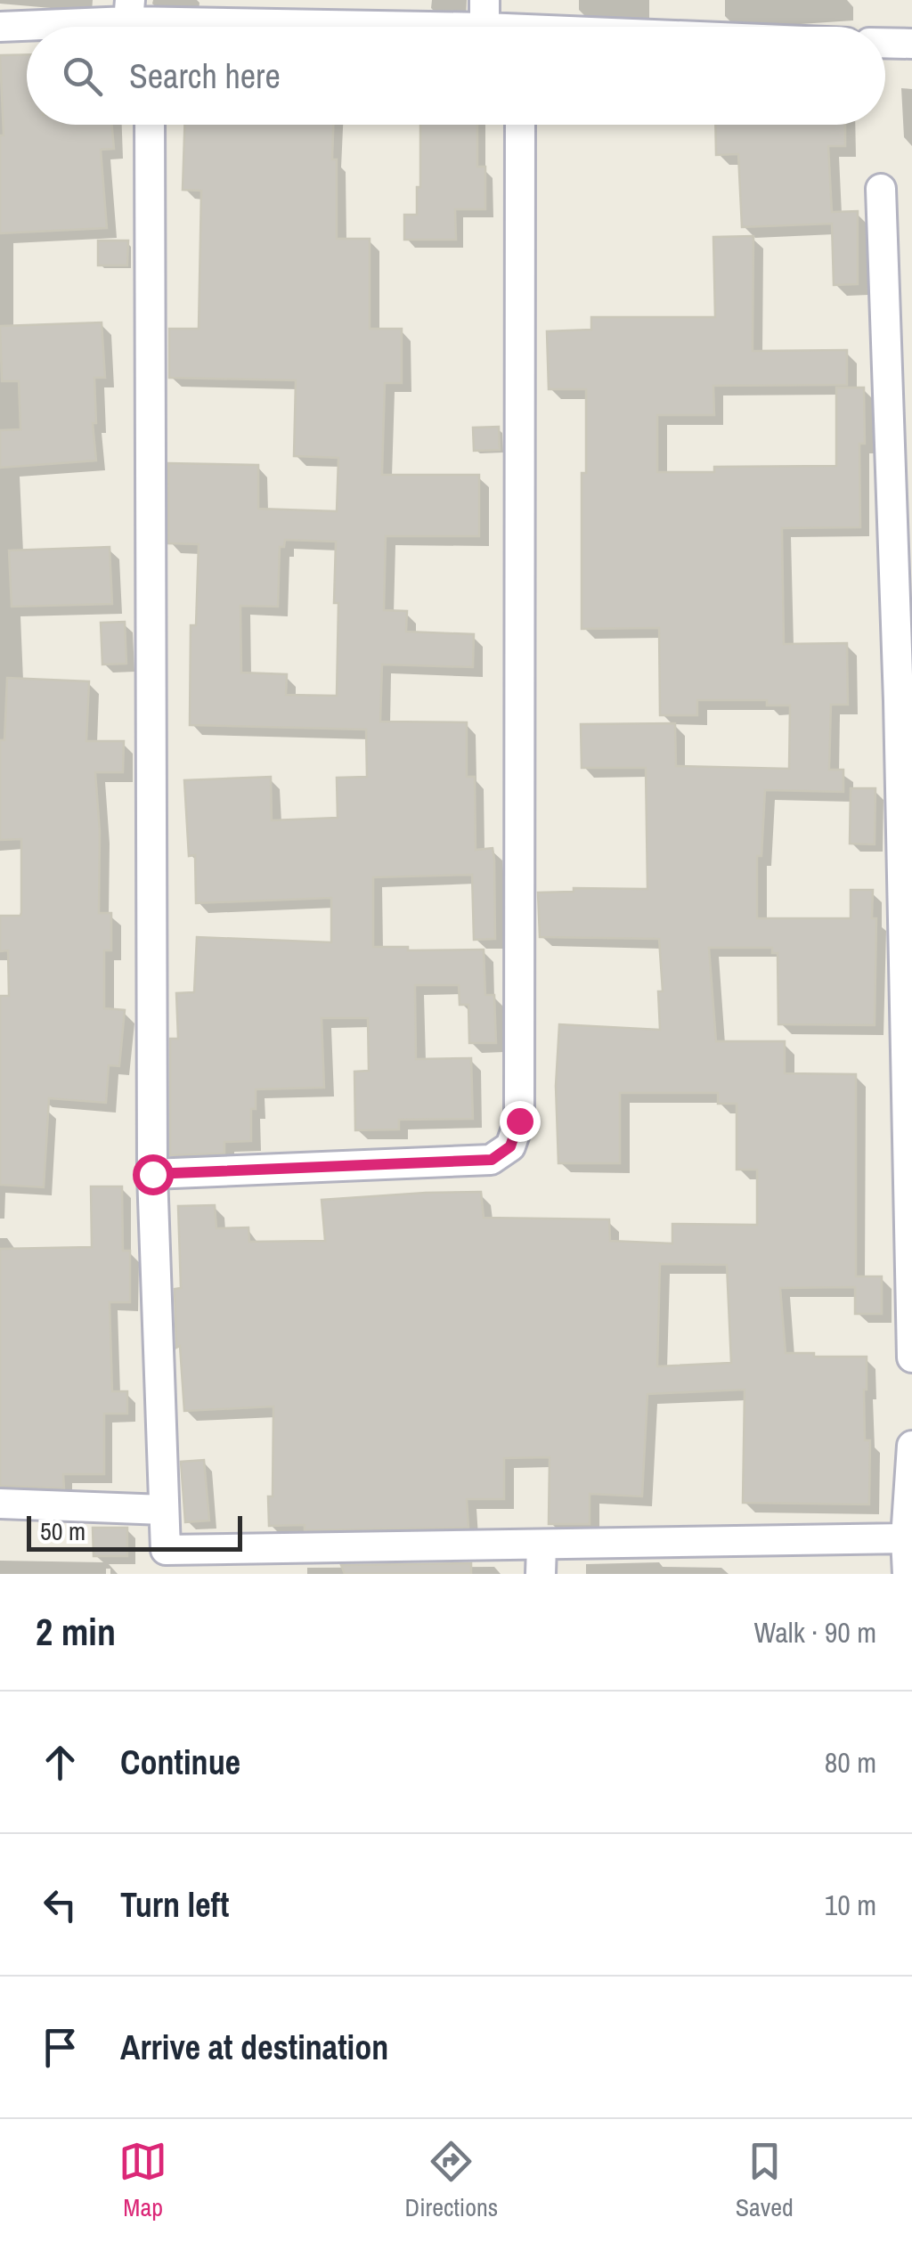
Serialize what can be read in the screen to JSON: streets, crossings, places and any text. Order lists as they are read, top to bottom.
{
  "scale_bar": "50 m",
  "page": {
    "search": "Search here",
    "scale": "50 m",
    "heading": ["2 min", "Walk · 90 m"],
    "list": [
      ["Continue", "80 m"],
      ["Turn left", "10 m"],
      "Arrive at destination"
    ],
    "nav": ["Map", "Directions", "Saved"]
  }
}
